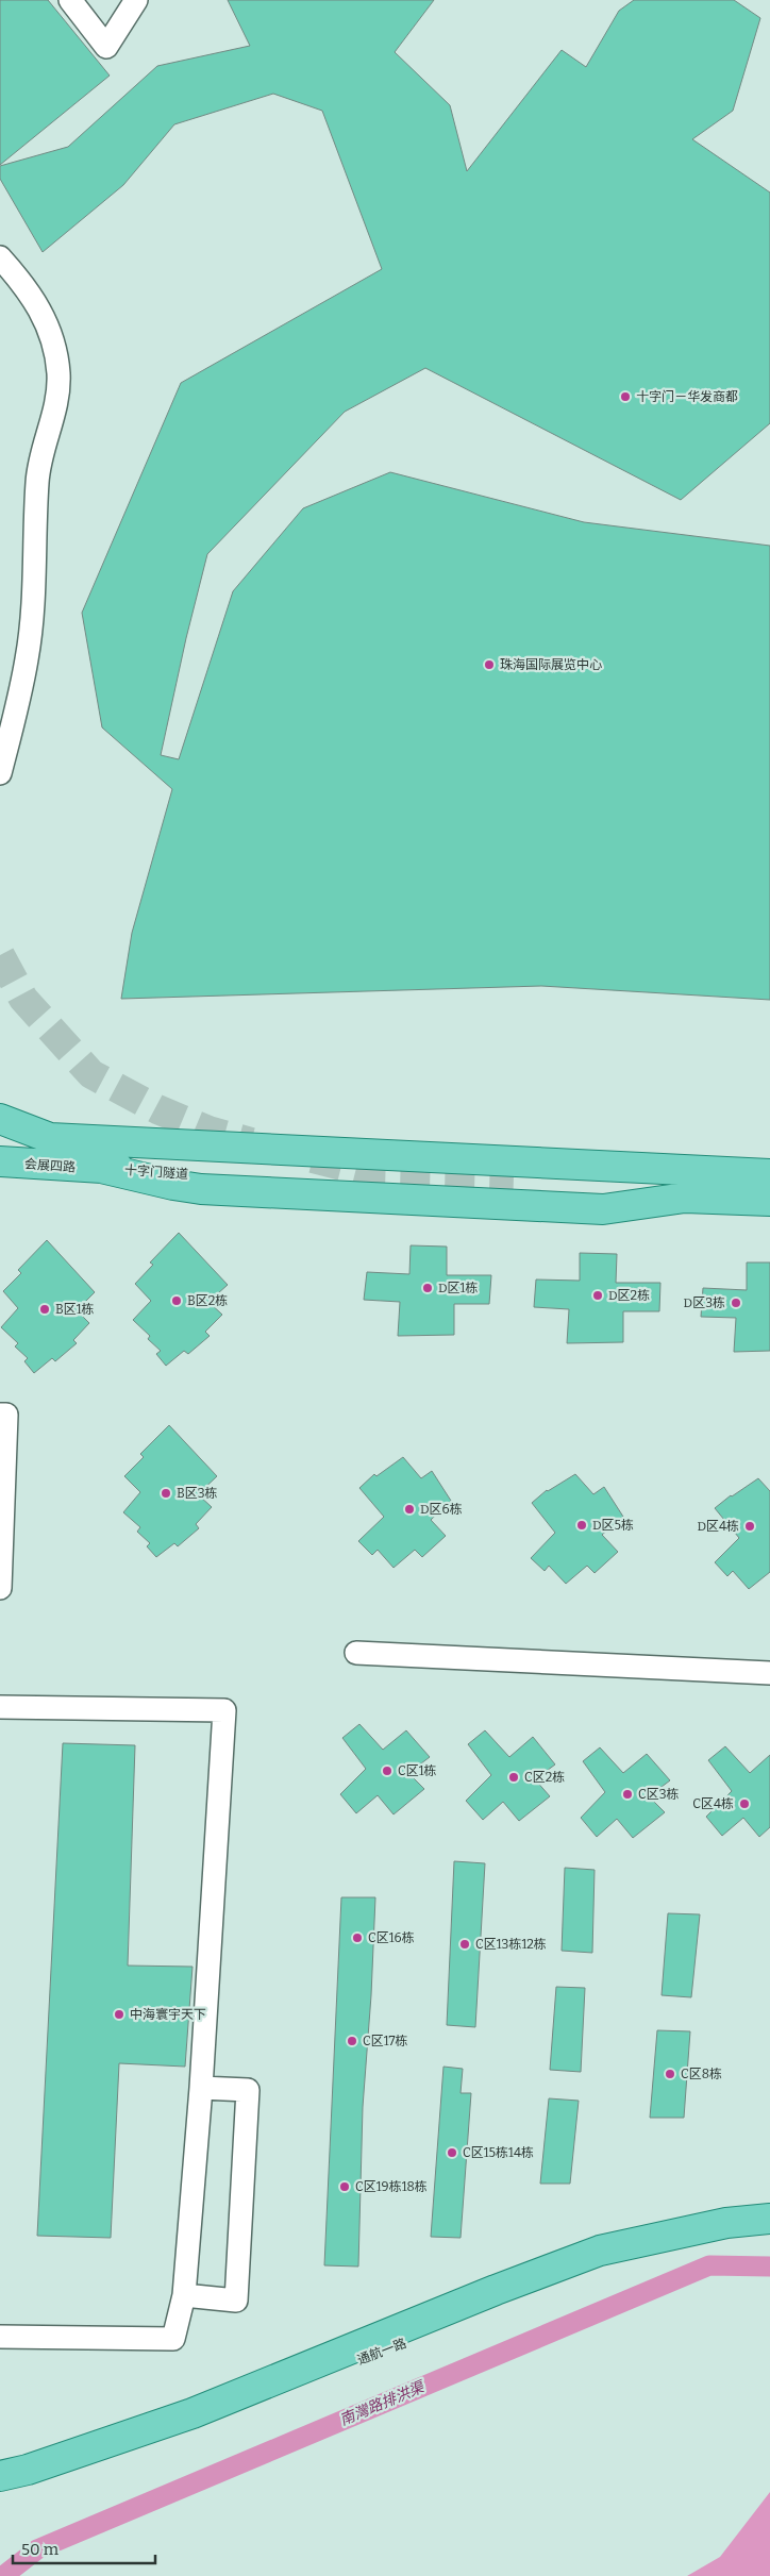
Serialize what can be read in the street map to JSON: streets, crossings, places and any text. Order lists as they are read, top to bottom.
{
  "streets": {
    "main road": ["会展四路", "十字门隧道", "通航一路"]
  },
  "crossings": [
    ["会展四路", "十字门隧道"]
  ],
  "water": ["南灣路排洪渠"],
  "places": [
    "十字门－华发商都",
    "珠海国际展览中心",
    "D区1栋",
    "D区2栋",
    "B区2栋",
    "D区3栋",
    "B区1栋",
    "B区3栋",
    "D区6栋",
    "D区5栋",
    "D区4栋",
    "C区1栋",
    "C区2栋",
    "C区3栋",
    "C区4栋",
    "C区16栋",
    "C区13栋12栋",
    "中海寰宇天下",
    "C区17栋",
    "C区8栋",
    "C区15栋14栋",
    "C区19栋18栋"
  ],
  "scale_bar": "50 m"
}
